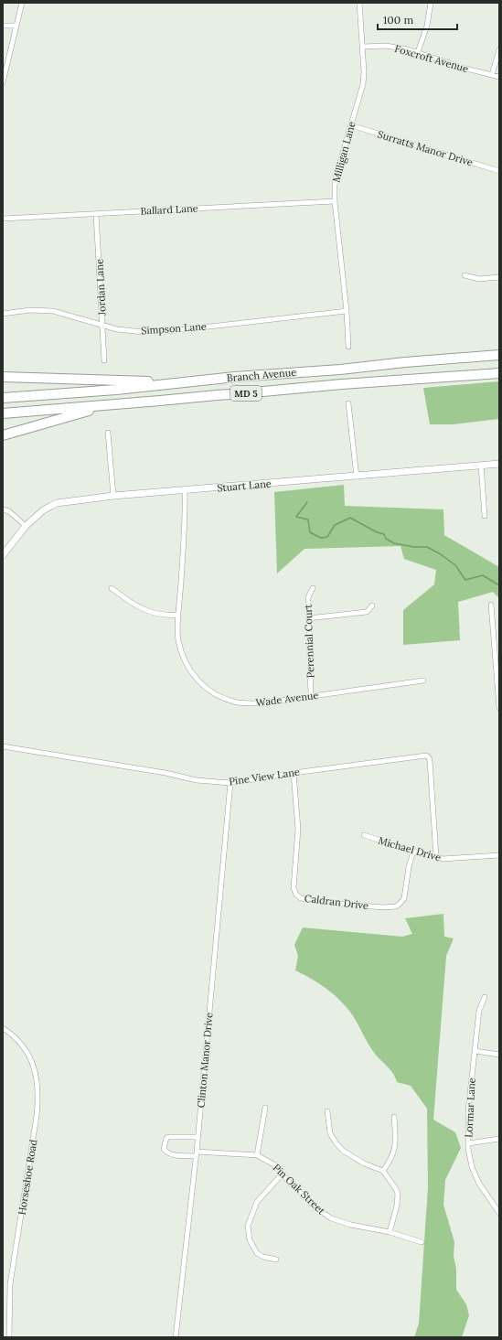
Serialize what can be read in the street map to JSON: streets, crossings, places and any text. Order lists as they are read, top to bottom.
{
  "streets": {
    "highway": ["Branch Avenue", "MD 5"],
    "street": [
      "Foxcroft Avenue",
      "Surratts Manor Drive",
      "Milligan Lane",
      "Ballard Lane",
      "Jordan Lane",
      "Simpson Lane",
      "Stuart Lane",
      "Perennial Court",
      "Wade Avenue",
      "Pine View Lane",
      "Michael Drive",
      "Caldran Drive",
      "Clinton Manor Drive",
      "Lormar Lane",
      "Horseshoe Road",
      "Pin Oak Street"
    ]
  },
  "crossings": [
    ["Foxcroft Avenue", "Milligan Lane"],
    ["Surratts Manor Drive", "Milligan Lane"],
    ["Milligan Lane", "Ballard Lane"],
    ["Milligan Lane", "Simpson Lane"],
    ["Ballard Lane", "Jordan Lane"],
    ["Jordan Lane", "Simpson Lane"],
    ["Stuart Lane", "Wade Avenue"],
    ["Perennial Court", "Wade Avenue"],
    ["Pine View Lane", "Michael Drive"],
    ["Pine View Lane", "Caldran Drive"],
    ["Pine View Lane", "Clinton Manor Drive"],
    ["Michael Drive", "Caldran Drive"],
    ["Clinton Manor Drive", "Pin Oak Street"]
  ],
  "scale_bar": "100 m"
}
